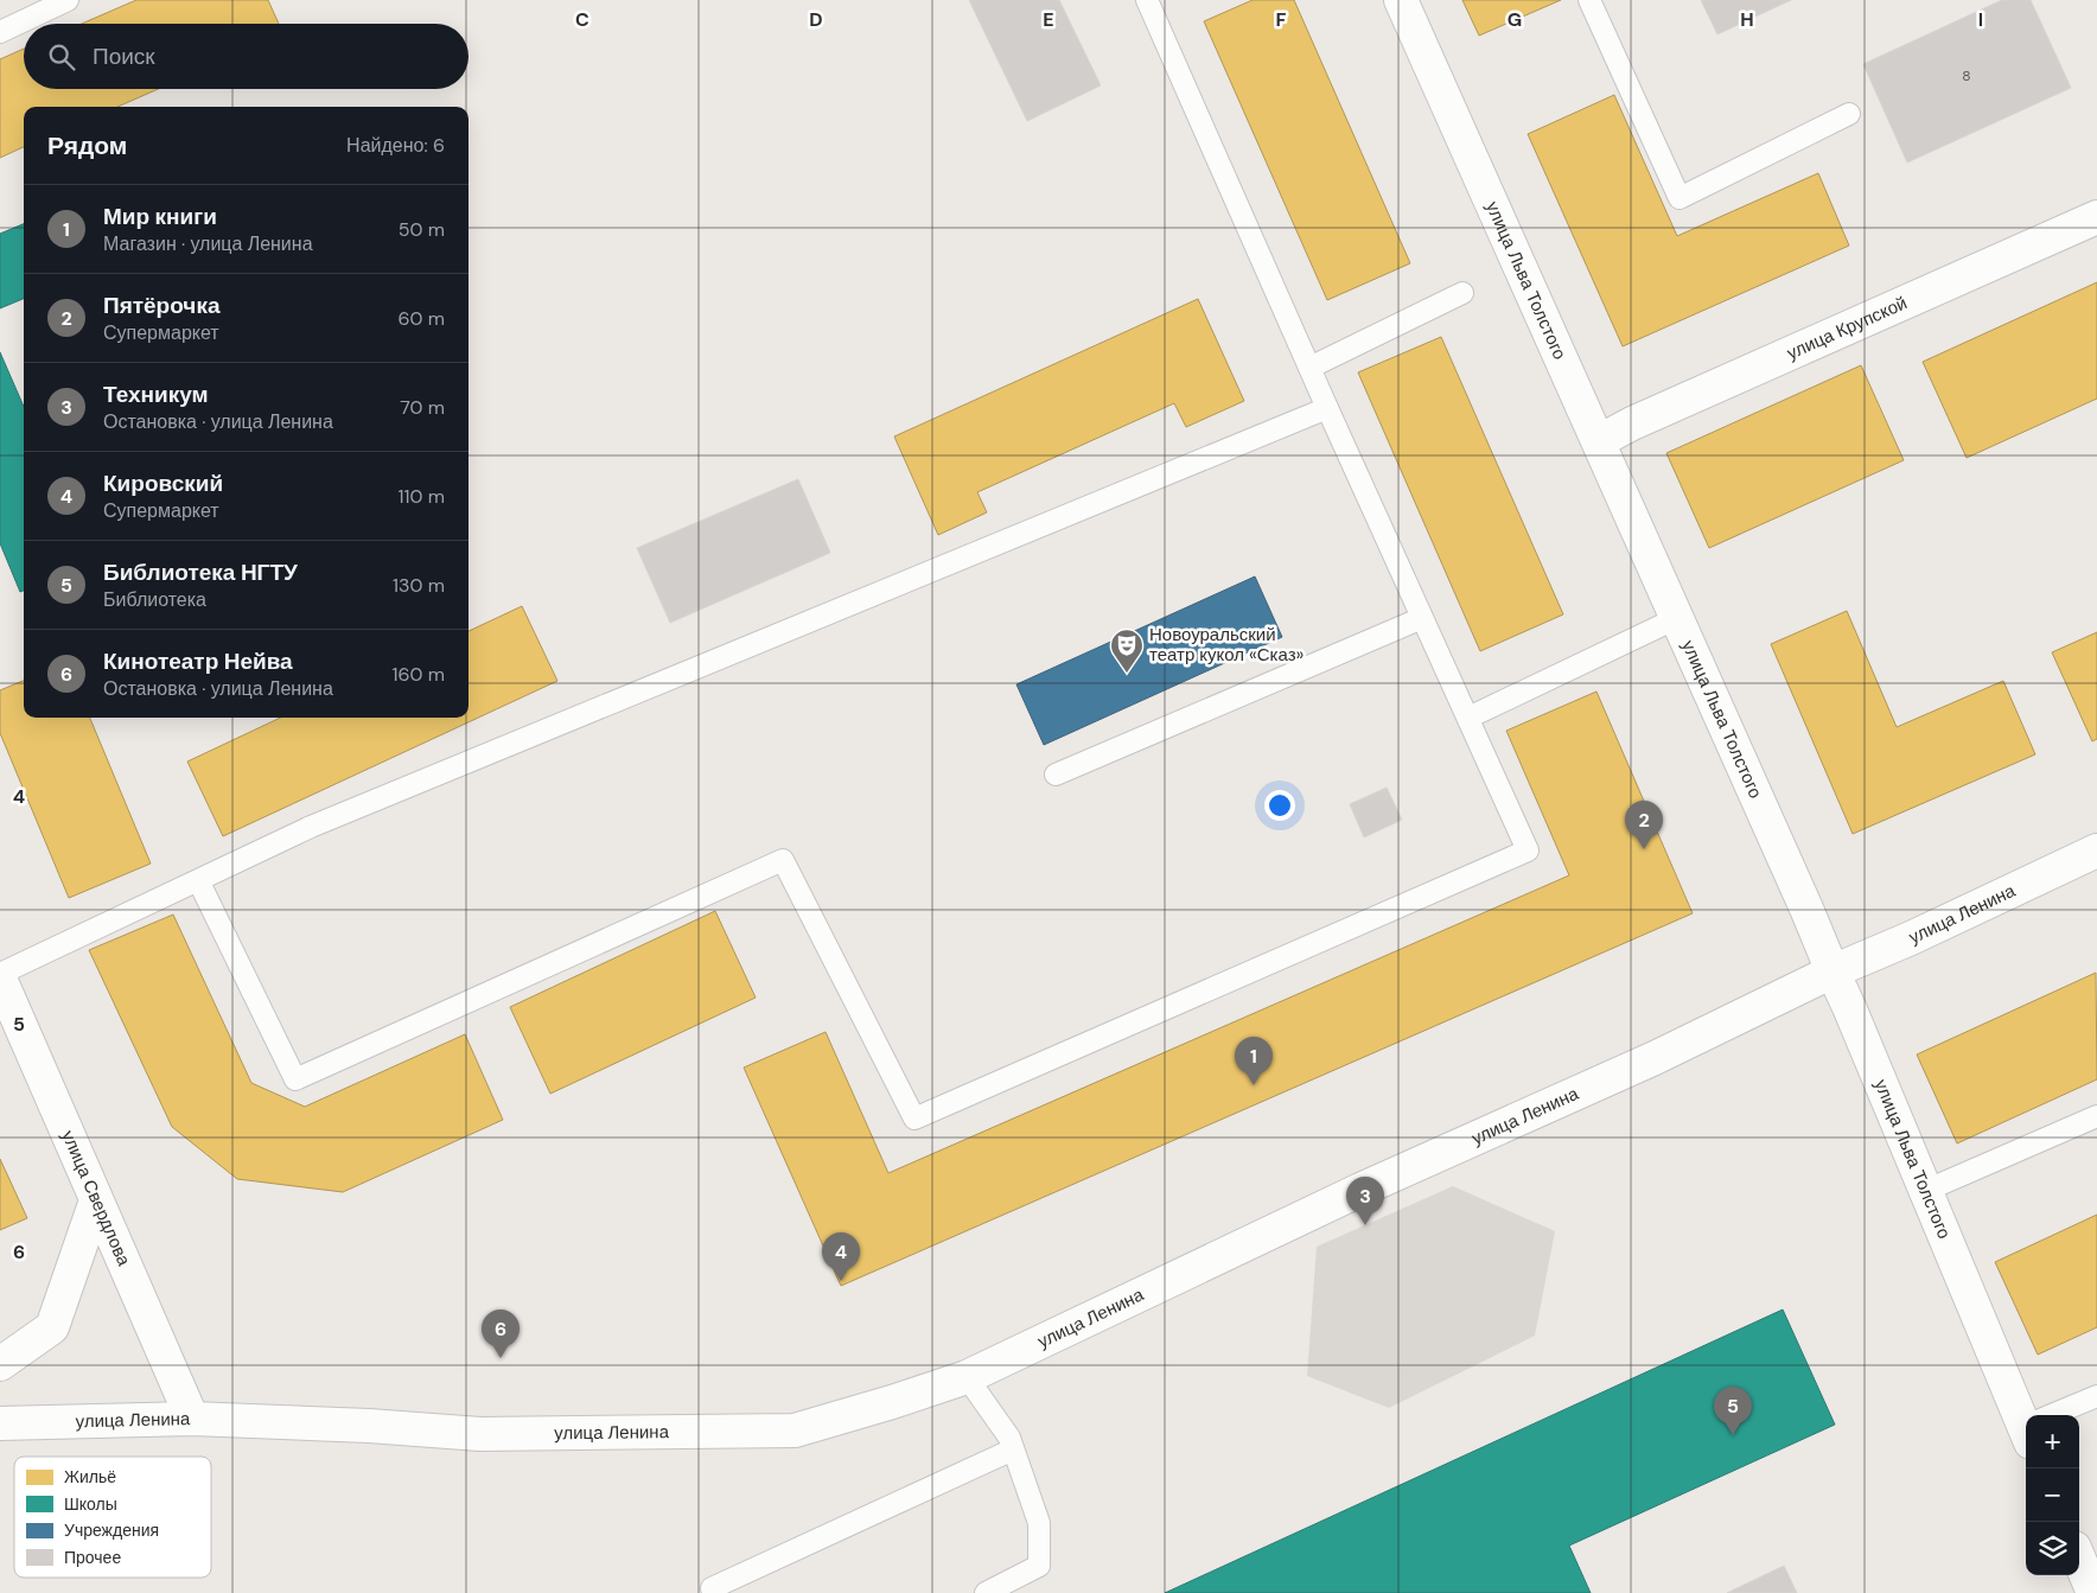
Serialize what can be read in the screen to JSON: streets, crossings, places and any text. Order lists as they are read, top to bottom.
{
  "streets": {
    "main road": [
      "улица Льва Толстого",
      "улица Крупской",
      "улица Ленина",
      "улица Свердлова"
    ]
  },
  "crossings": [
    ["улица Льва Толстого", "улица Крупской"],
    ["улица Льва Толстого", "улица Ленина"],
    ["улица Ленина", "улица Свердлова"]
  ],
  "places": {
    "theatre": ["Новоуральский театр кукол «Сказ»"]
  },
  "house_numbers": ["8"],
  "legend": [
    "Жильё",
    "Школы",
    "Учреждения",
    "Прочее"
  ],
  "page": {
    "search": "Поиск",
    "heading": ["Рядом", "Найдено: 6"],
    "list": [
      {
        "mark": "1",
        "name": "Мир книги",
        "note": "Магазин · улица Ленина",
        "value": "50 m"
      },
      {
        "mark": "2",
        "name": "Пятёрочка",
        "note": "Супермаркет",
        "value": "60 m"
      },
      {
        "mark": "3",
        "name": "Техникум",
        "note": "Остановка · улица Ленина",
        "value": "70 m"
      },
      {
        "mark": "4",
        "name": "Кировский",
        "note": "Супермаркет",
        "value": "110 m"
      },
      {
        "mark": "5",
        "name": "Библиотека НГТУ",
        "note": "Библиотека",
        "value": "130 m"
      },
      {
        "mark": "6",
        "name": "Кинотеатр Нейва",
        "note": "Остановка · улица Ленина",
        "value": "160 m"
      }
    ],
    "pins": [
      "2",
      "1",
      "3",
      "4",
      "6",
      "5"
    ],
    "map_buttons": ["+", "−"]
  },
  "grid": {
    "columns": [
      "C",
      "D",
      "E",
      "F",
      "G",
      "H",
      "I"
    ],
    "rows": ["4", "5", "6"]
  }
}
